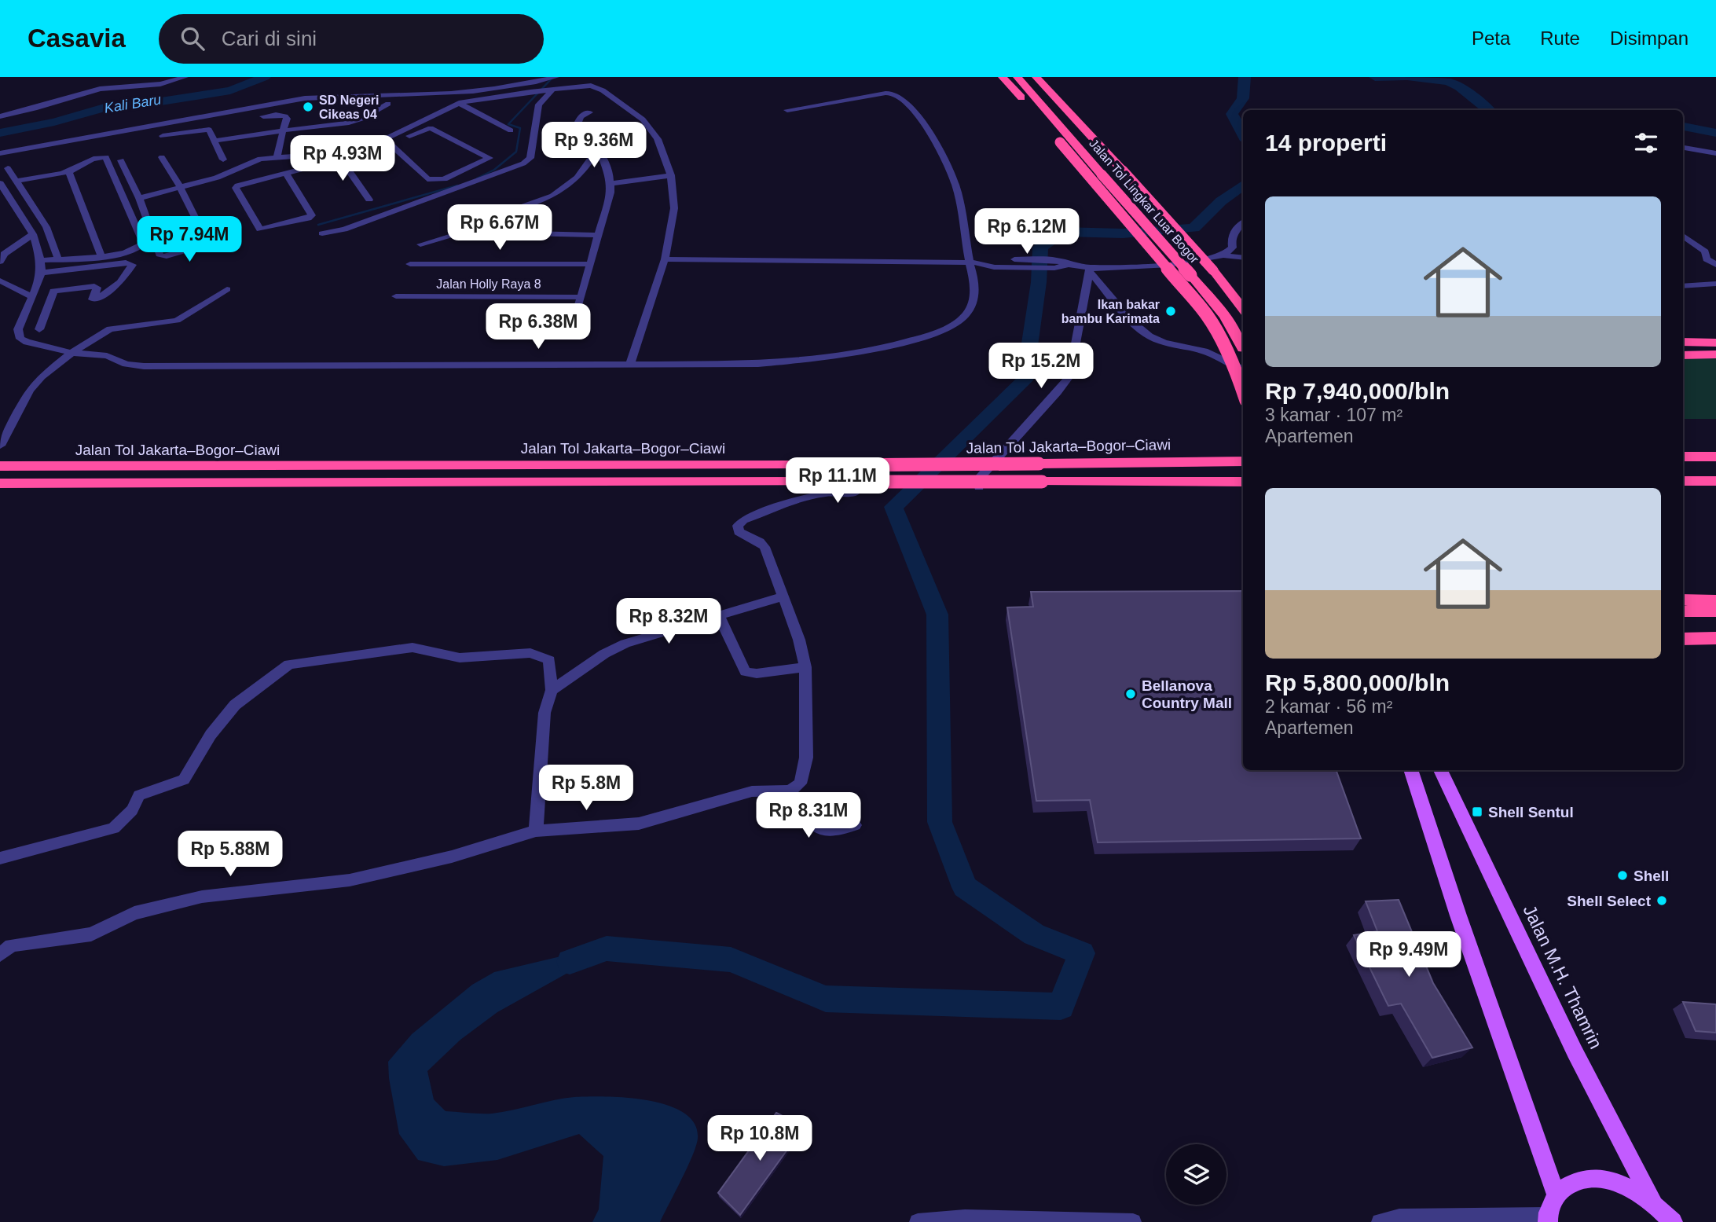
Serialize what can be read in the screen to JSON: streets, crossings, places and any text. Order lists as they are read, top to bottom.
{
  "streets": {
    "highway": ["Jalan Tol Lingkar Luar Bogor", "Jalan Tol Jakarta–Bogor–Ciawi"],
    "main road": ["Jalan M.H. Thamrin"],
    "street": ["Jalan Holly Raya 8"]
  },
  "water": ["Kali Baru"],
  "places": {
    "other": [
      "SD Negeri Cikeas 04",
      "Ikan bakar bambu Karimata",
      "Bellanova Country Mall",
      "Shell",
      "Shell Select"
    ],
    "transit": ["Shell Sentul"]
  },
  "page": {
    "header": "Casavia",
    "search": "Cari di sini",
    "nav": ["Peta", "Rute", "Disimpan"],
    "heading": "14 properti",
    "price": [
      "Rp 9.36M",
      "Rp 4.93M",
      "Rp 6.67M",
      "Rp 6.12M",
      "Rp 7.94M",
      "Rp 6.38M",
      "Rp 15.2M",
      "Rp 11.1M",
      "Rp 8.32M",
      "Rp 5.8M",
      "Rp 8.31M",
      "Rp 5.88M",
      "Rp 9.49M",
      "Rp 10.8M"
    ],
    "list": [
      {
        "name": "Rp 7,940,000/bln",
        "note": "3 kamar · 107 m² · Apartemen"
      },
      {
        "name": "Rp 5,800,000/bln",
        "note": "2 kamar · 56 m² · Apartemen"
      }
    ]
  }
}
